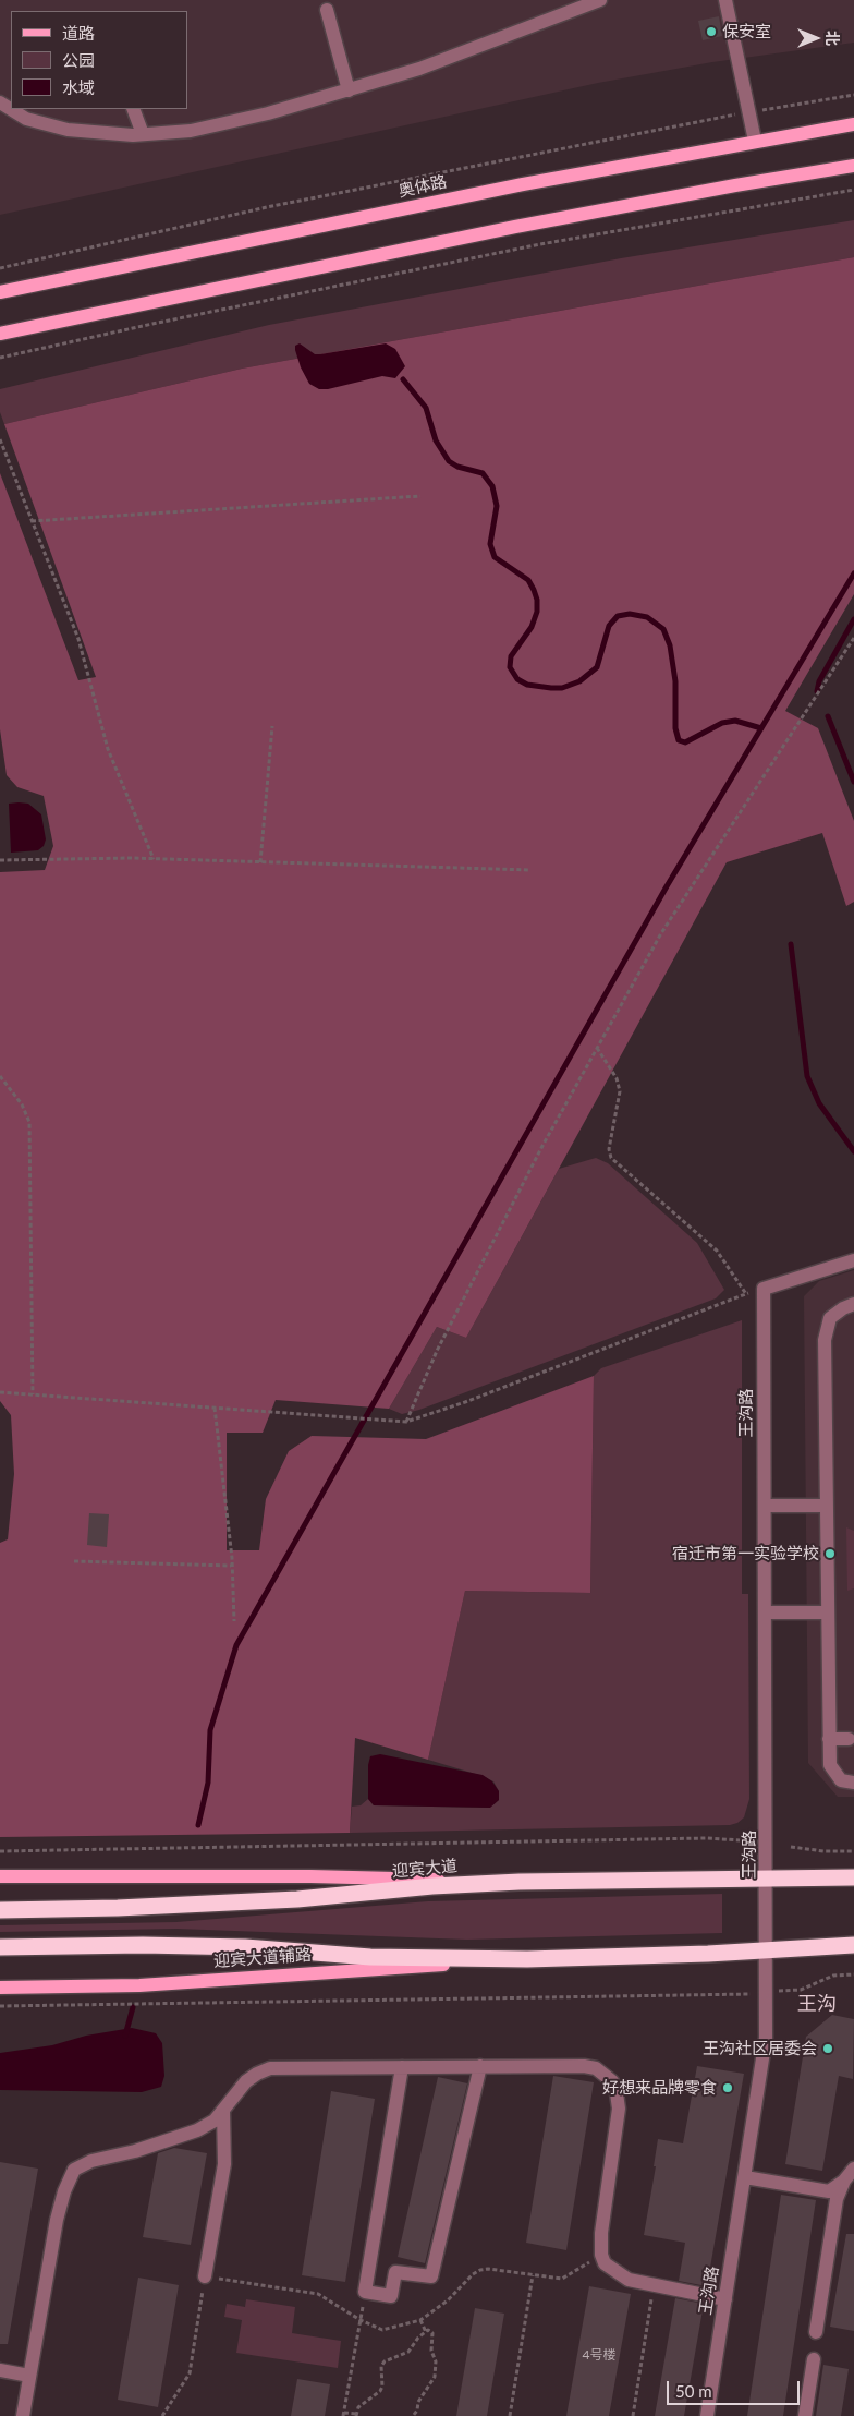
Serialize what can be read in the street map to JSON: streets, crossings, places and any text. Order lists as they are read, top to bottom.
{
  "streets": {
    "highway": ["迎宾大道"],
    "main road": ["奥体路", "迎宾大道辅路"],
    "street": ["王沟路"]
  },
  "crossings": [
    ["王沟路", "迎宾大道"]
  ],
  "districts": ["王沟"],
  "places": [
    "保安室",
    "宿迁市第一实验学校",
    "王沟社区居委会",
    "好想来品牌零食"
  ],
  "house_numbers": ["4号楼"],
  "legend": ["道路", "公园", "水域"],
  "scale_bar": "50 m",
  "north": "right"
}
